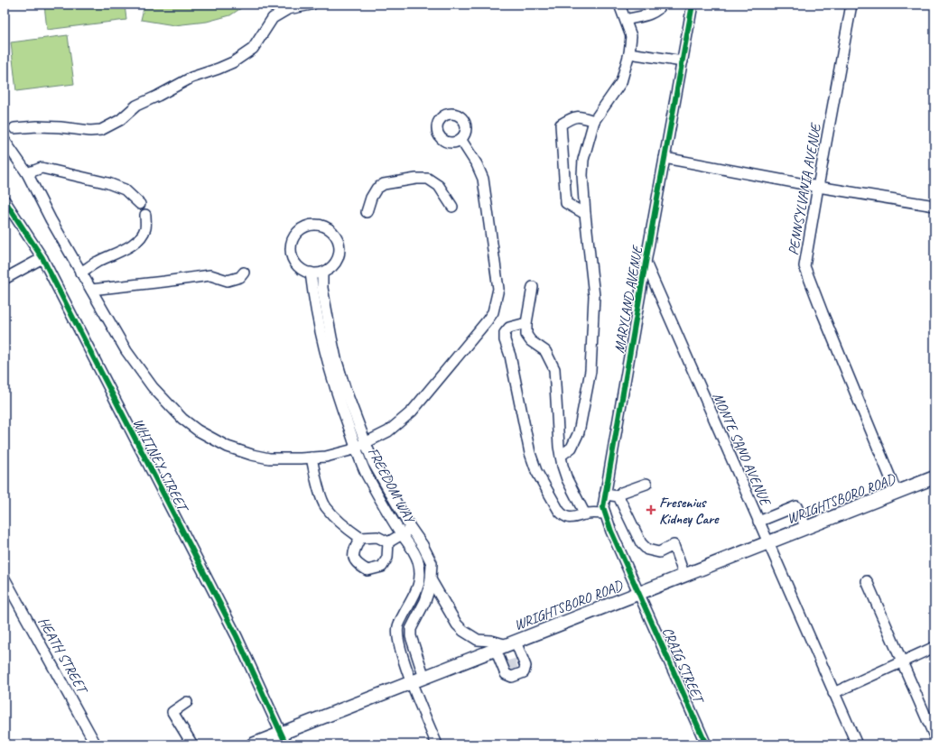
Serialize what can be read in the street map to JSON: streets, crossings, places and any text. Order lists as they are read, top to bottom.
{
  "streets": {
    "main road": ["WRIGHTSBORO ROAD"],
    "street": [
      "PENNSYLVANIA AVENUE",
      "MARYLAND AVENUE",
      "MONTE SANO AVENUE",
      "WHITNEY STREET",
      "FREEDOM WAY",
      "HEATH STREET",
      "CRAIG STREET"
    ]
  },
  "crossings": [
    ["PENNSYLVANIA AVENUE", "WRIGHTSBORO ROAD"],
    ["MARYLAND AVENUE", "MONTE SANO AVENUE"],
    ["MARYLAND AVENUE", "WRIGHTSBORO ROAD"],
    ["MARYLAND AVENUE", "CRAIG STREET"],
    ["MONTE SANO AVENUE", "WRIGHTSBORO ROAD"],
    ["WHITNEY STREET", "WRIGHTSBORO ROAD"],
    ["FREEDOM WAY", "WRIGHTSBORO ROAD"],
    ["WRIGHTSBORO ROAD", "CRAIG STREET"]
  ],
  "places": {
    "health": ["Fresenius Kidney Care"]
  }
}
